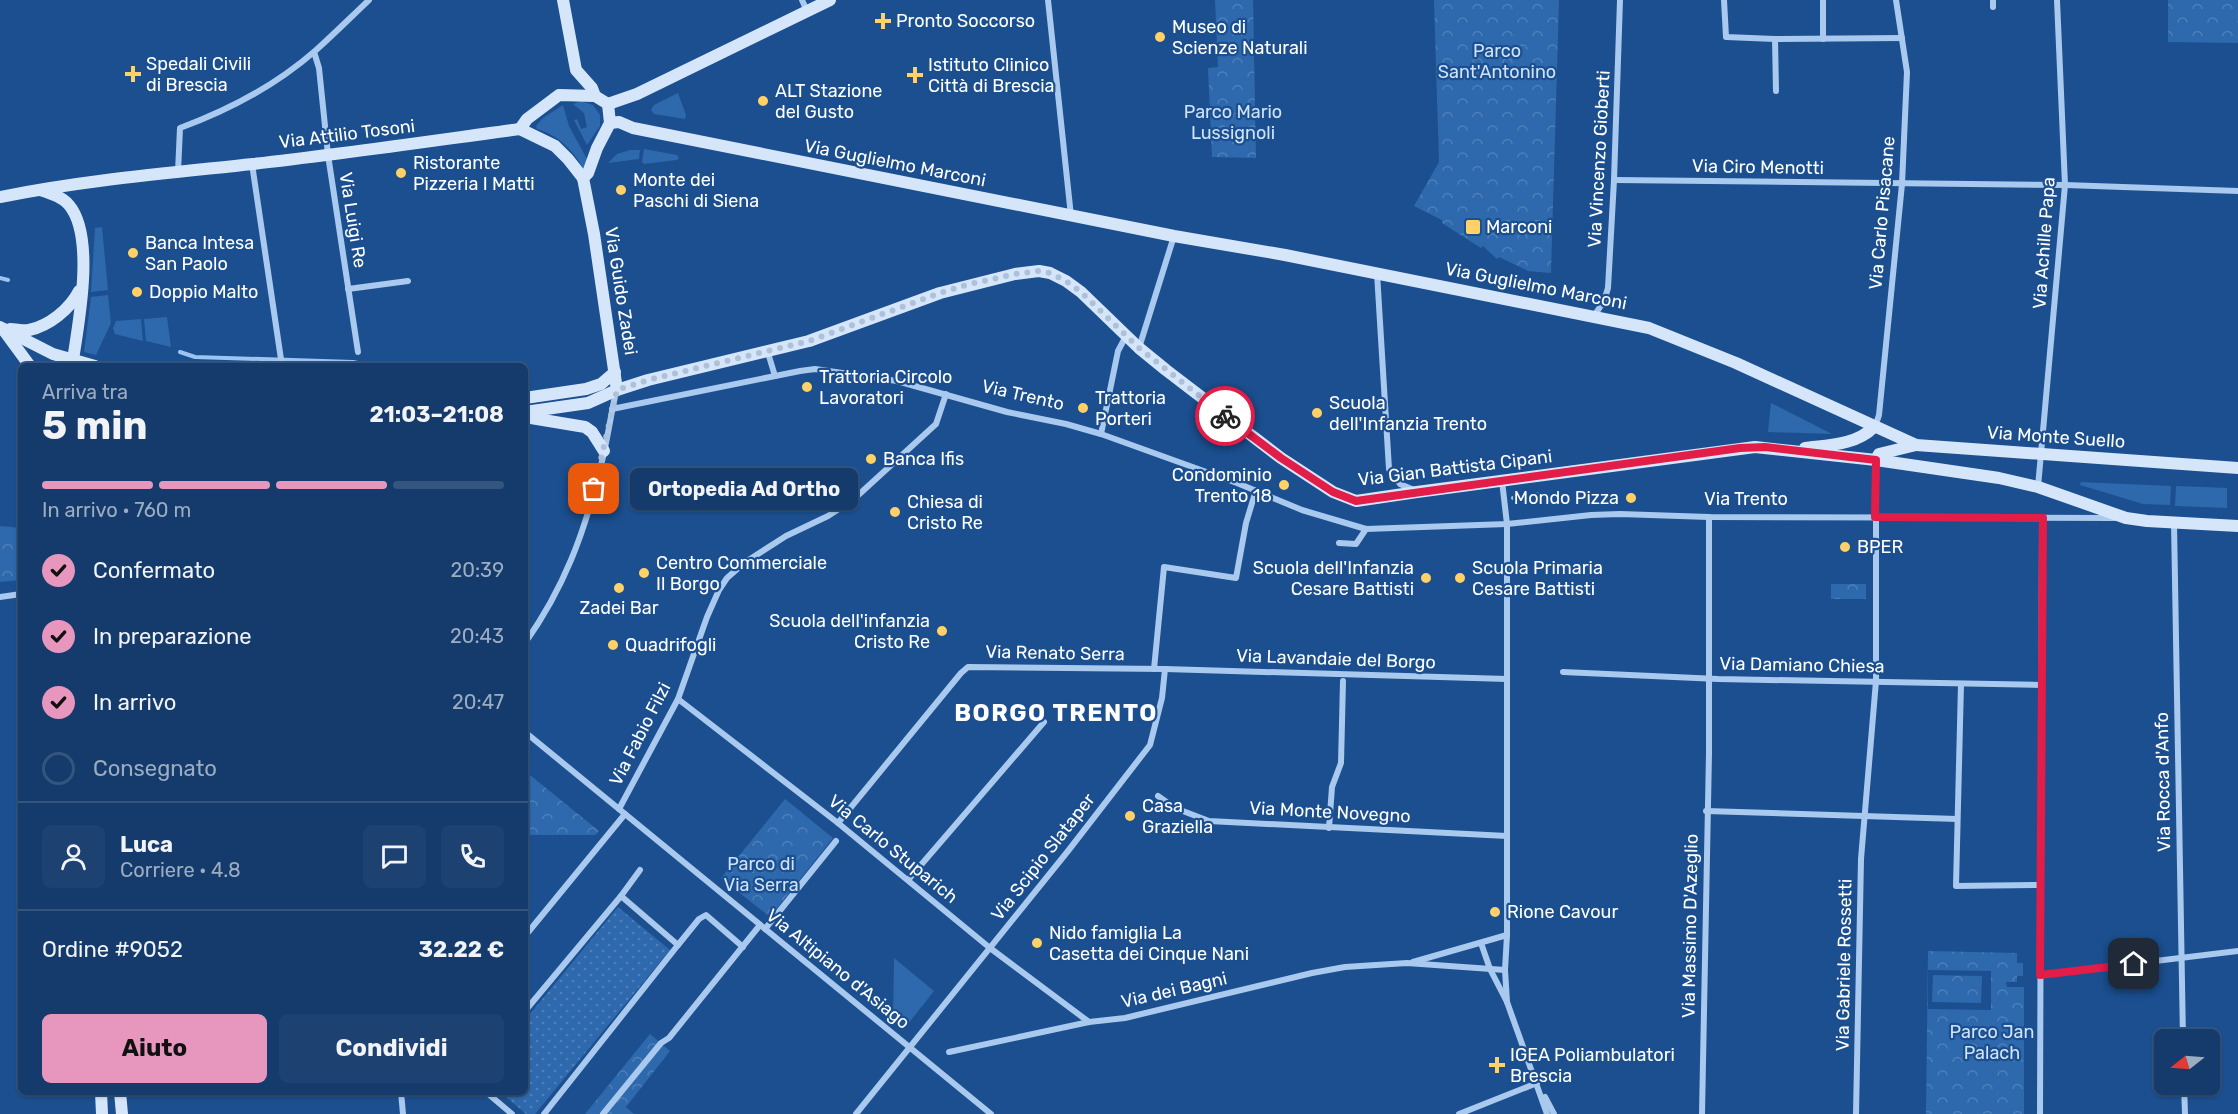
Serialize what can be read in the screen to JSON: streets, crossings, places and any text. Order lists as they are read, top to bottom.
{
  "streets": {
    "main road": [
      "Via Attilio Tosoni",
      "Via Guglielmo Marconi",
      "Via Guido Zadei",
      "Via Trento",
      "Via Monte Suello",
      "Via Gian Battista Cipani"
    ],
    "street": [
      "Via Vincenzo Gioberti",
      "Via Ciro Menotti",
      "Via Carlo Pisacane",
      "Via Luigi Re",
      "Via Achille Papa",
      "Via Renato Serra",
      "Via Lavandaie del Borgo",
      "Via Damiano Chiesa",
      "Via Fabio Filzi",
      "Via Rocca d'Anfo",
      "Via Monte Novegno",
      "Via Carlo Stuparich",
      "Via Scipio Slataper",
      "Via Massimo D'Azeglio",
      "Via Gabriele Rossetti",
      "Via Altipiano d'Asiago",
      "Via dei Bagni"
    ]
  },
  "crossings": [
    ["Via Attilio Tosoni", "Via Luigi Re"],
    ["Via Vincenzo Gioberti", "Via Guglielmo Marconi"],
    ["Via Vincenzo Gioberti", "Via Ciro Menotti"],
    ["Via Guglielmo Marconi", "Via Carlo Pisacane"],
    ["Via Guglielmo Marconi", "Via Monte Suello"],
    ["Via Ciro Menotti", "Via Carlo Pisacane"],
    ["Via Ciro Menotti", "Via Achille Papa"],
    ["Via Carlo Pisacane", "Via Monte Suello"],
    ["Via Achille Papa", "Via Trento"],
    ["Via Achille Papa", "Via Monte Suello"],
    ["Via Guido Zadei", "Via Trento"],
    ["Via Guido Zadei", "Via Gian Battista Cipani"],
    ["Via Trento", "Via Fabio Filzi"],
    ["Via Trento", "Via Rocca d'Anfo"],
    ["Via Trento", "Via Massimo D'Azeglio"],
    ["Via Trento", "Via Gabriele Rossetti"],
    ["Via Gian Battista Cipani", "Via Gabriele Rossetti"],
    ["Via Renato Serra", "Via Lavandaie del Borgo"],
    ["Via Renato Serra", "Via Carlo Stuparich"],
    ["Via Renato Serra", "Via Scipio Slataper"],
    ["Via Lavandaie del Borgo", "Via Scipio Slataper"],
    ["Via Damiano Chiesa", "Via Massimo D'Azeglio"],
    ["Via Damiano Chiesa", "Via Gabriele Rossetti"],
    ["Via Fabio Filzi", "Via Carlo Stuparich"],
    ["Via Fabio Filzi", "Via Altipiano d'Asiago"],
    ["Via Carlo Stuparich", "Via Scipio Slataper"],
    ["Via Carlo Stuparich", "Via dei Bagni"],
    ["Via Scipio Slataper", "Via Altipiano d'Asiago"],
    ["Via Massimo D'Azeglio", "Via Gabriele Rossetti"]
  ],
  "districts": ["BORGO TRENTO"],
  "parks": [
    "Parco Sant'Antonino",
    "Parco Mario Lussignoli",
    "Parco di Via Serra",
    "Parco Jan Palach"
  ],
  "places": {
    "health": [
      "Pronto Soccorso",
      "Spedali Civili di Brescia",
      "Istituto Clinico Città di Brescia",
      "IGEA Poliambulatori Brescia"
    ],
    "other": [
      "Museo di Scienze Naturali",
      "ALT Stazione del Gusto",
      "Ristorante Pizzeria I Matti",
      "Monte dei Paschi di Siena",
      "Banca Intesa San Paolo",
      "Doppio Malto",
      "Trattoria Circolo Lavoratori",
      "Trattoria Porteri",
      "Scuola dell'Infanzia Trento",
      "Banca Ifis",
      "Condominio Trento 18",
      "Ortopedia Ad Ortho",
      "Mondo Pizza",
      "Chiesa di Cristo Re",
      "BPER",
      "Centro Commerciale Il Borgo",
      "Scuola dell'Infanzia Cesare Battisti",
      "Scuola Primaria Cesare Battisti",
      "Zadei Bar",
      "Scuola dell'infanzia Cristo Re",
      "Quadrifogli",
      "Casa Graziella",
      "Rione Cavour",
      "Nido famiglia La Casetta dei Cinque Nani"
    ],
    "transit": ["Marconi"]
  },
  "north": "left",
  "page": {
    "heading": ["5 min", "Arriva tra", "21:03–21:08"],
    "panel": [
      "Luca",
      "Corriere · 4.8",
      "Ordine #9052",
      "32.22 €"
    ],
    "bar": "In arrivo · 760 m",
    "bubble": "Ortopedia Ad Ortho",
    "list": [
      ["Confermato", "20:39"],
      ["In preparazione", "20:43"],
      ["In arrivo", "20:47"],
      "Consegnato"
    ],
    "buttons": ["Aiuto", "Condividi"]
  }
}
